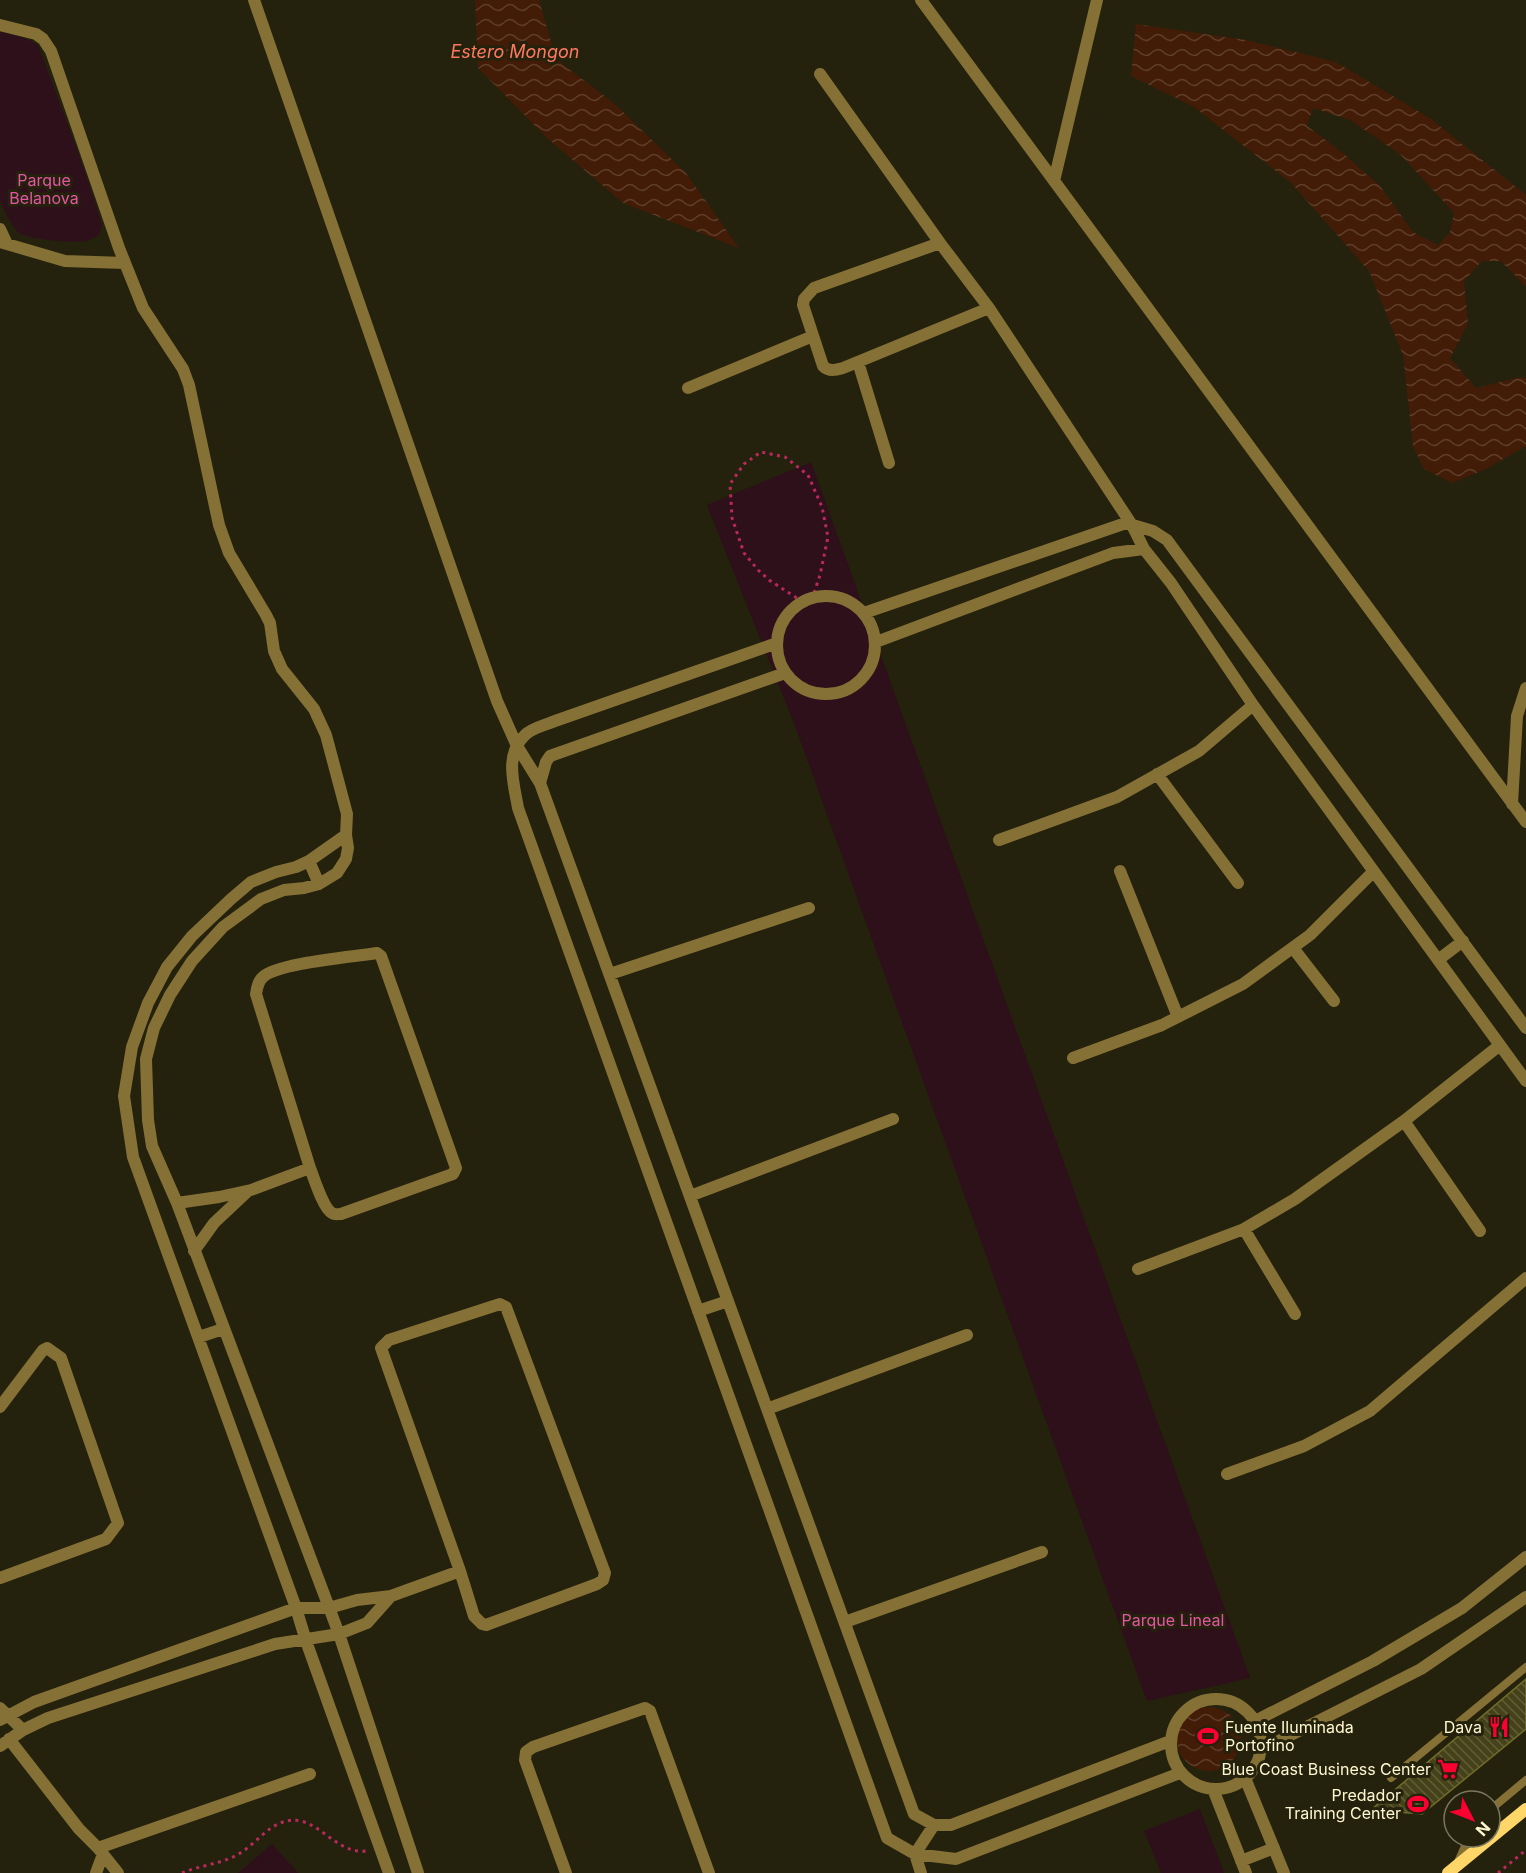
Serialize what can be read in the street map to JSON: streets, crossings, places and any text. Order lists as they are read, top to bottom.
{
  "water": ["Estero Mongon"],
  "parks": ["Parque Belanova", "Parque Lineal"],
  "places": {
    "restaurant": ["Dava"],
    "sports": ["Fuente Iluminada Portofino", "Predador Training Center"],
    "supermarket": ["Blue Coast Business Center"]
  },
  "north": "bottom right"
}
